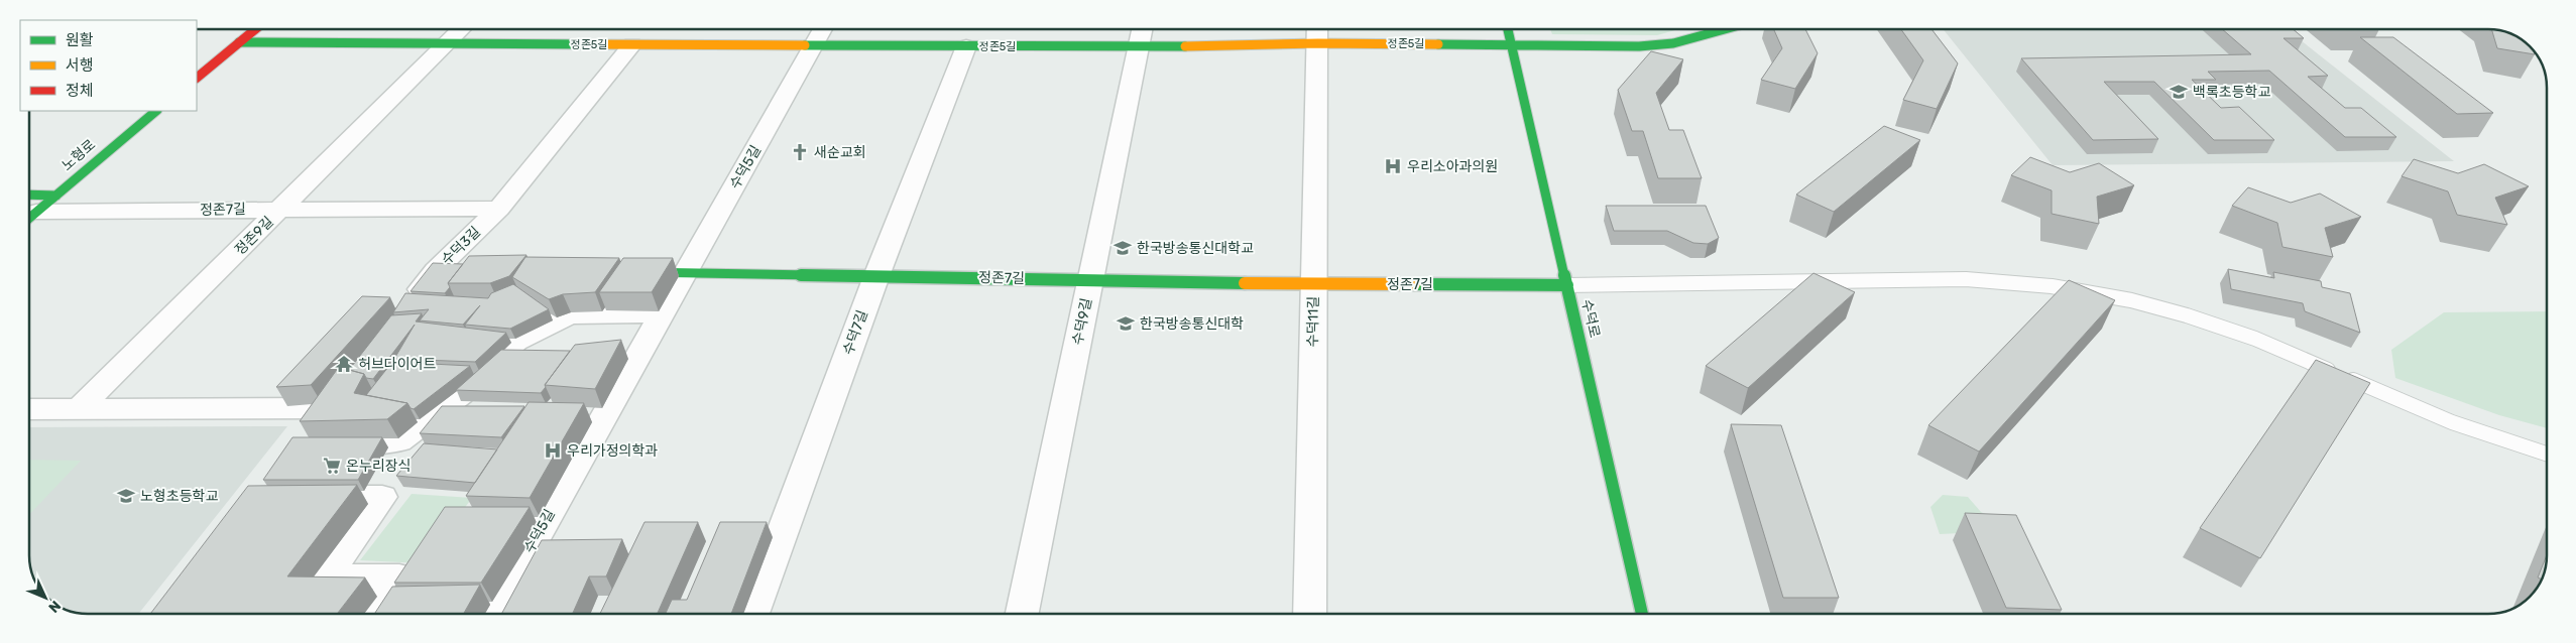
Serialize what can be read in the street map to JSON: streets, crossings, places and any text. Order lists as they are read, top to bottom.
{
  "streets": {
    "street": [
      "정존5길",
      "노형로",
      "수덕5길",
      "정존7길",
      "정존9길",
      "수덕3길",
      "수덕로",
      "수덕9길",
      "수덕11길",
      "수덕7길"
    ]
  },
  "crossings": [
    ["정존5길", "수덕5길"],
    ["정존5길", "정존9길"],
    ["정존5길", "수덕3길"],
    ["정존5길", "수덕로"],
    ["정존5길", "수덕9길"],
    ["정존5길", "수덕11길"],
    ["정존5길", "수덕7길"],
    ["수덕5길", "정존7길"],
    ["정존7길", "정존9길"],
    ["정존7길", "수덕3길"],
    ["정존7길", "수덕로"],
    ["정존7길", "수덕9길"],
    ["정존7길", "수덕11길"],
    ["정존7길", "수덕7길"]
  ],
  "places": {
    "school or university": [
      "백록초등학교",
      "한국방송통신대학교",
      "한국방송통신대학",
      "노형초등학교"
    ],
    "church": ["새순교회"],
    "hospital": ["우리소아과의원", "우리가정의학과"],
    "temple": ["허브다이어트"],
    "supermarket": ["온누리장식"]
  },
  "legend": ["원활", "서행", "정체"],
  "north": "bottom right"
}
